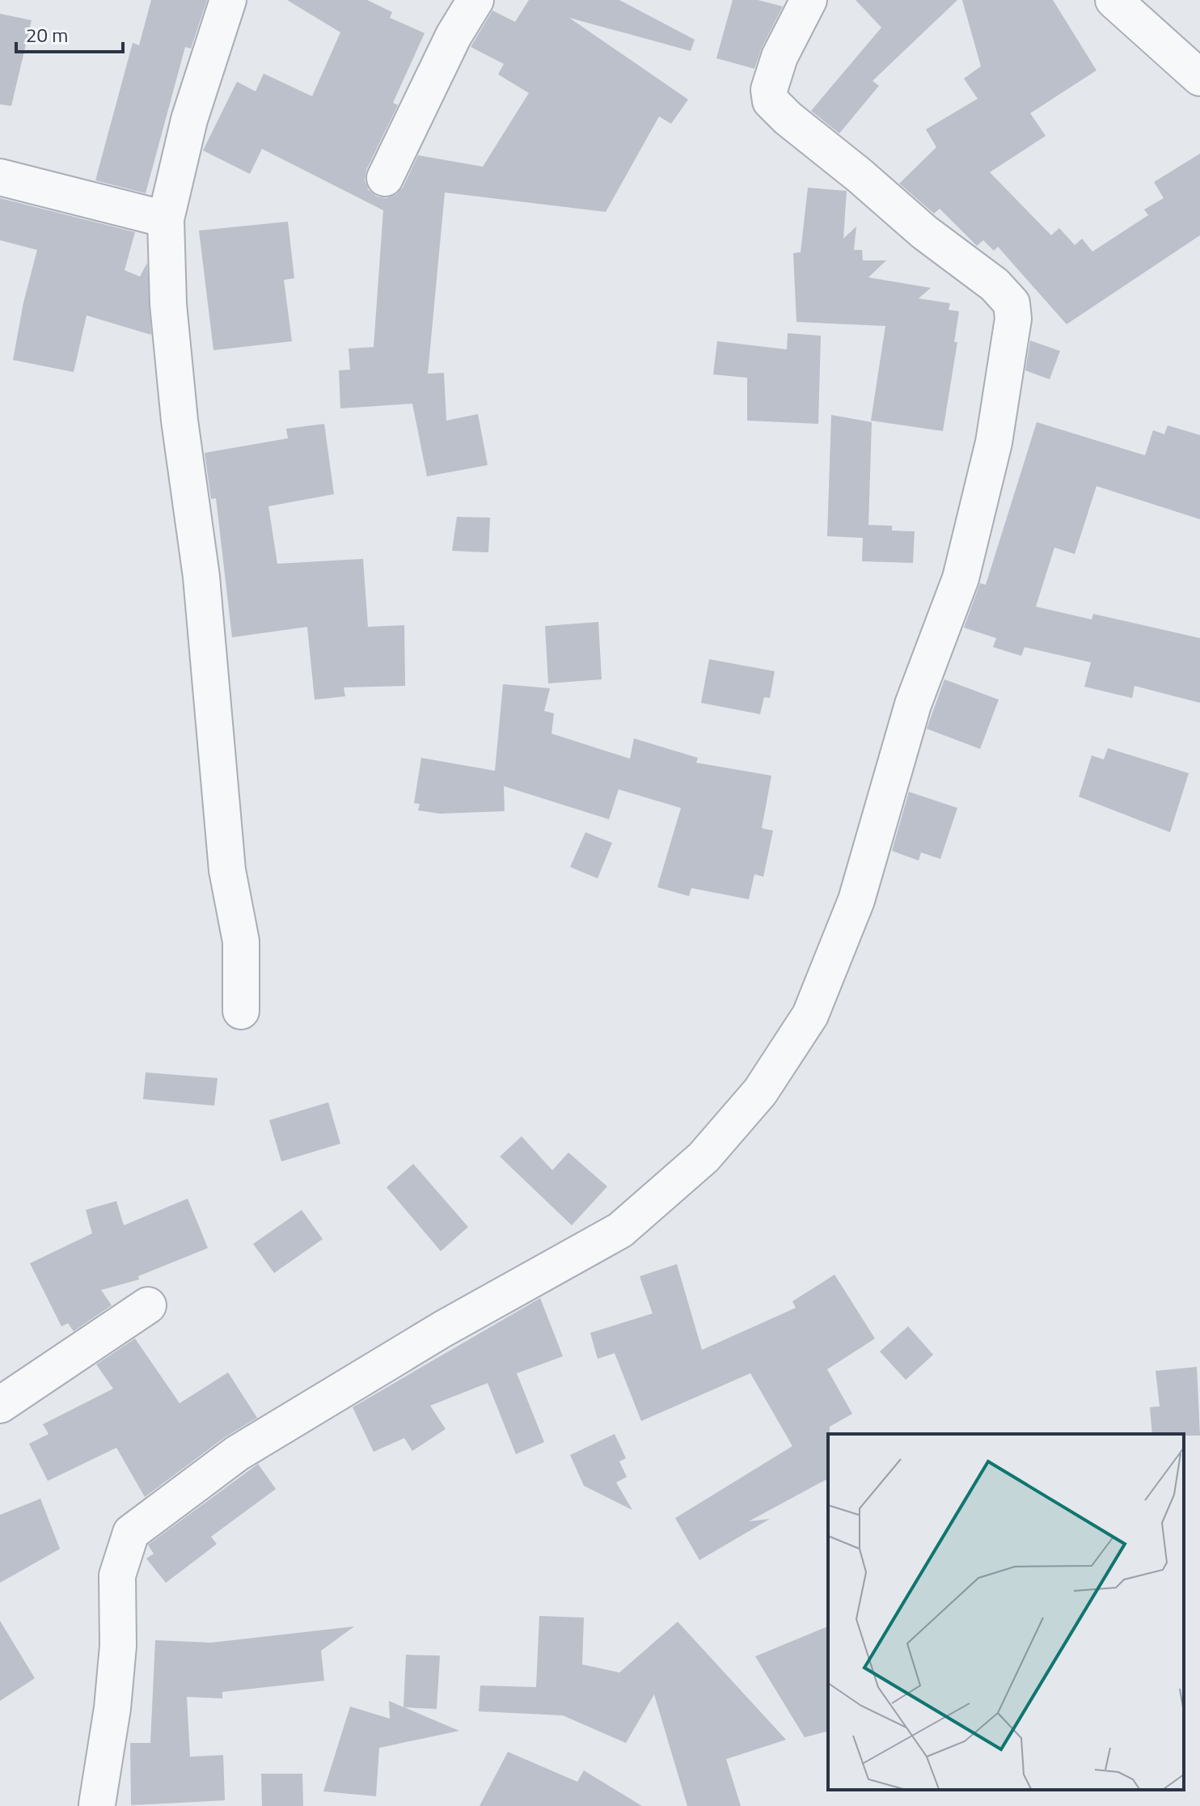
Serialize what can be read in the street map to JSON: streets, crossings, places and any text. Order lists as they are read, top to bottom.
{
  "scale_bar": "20 m"
}
